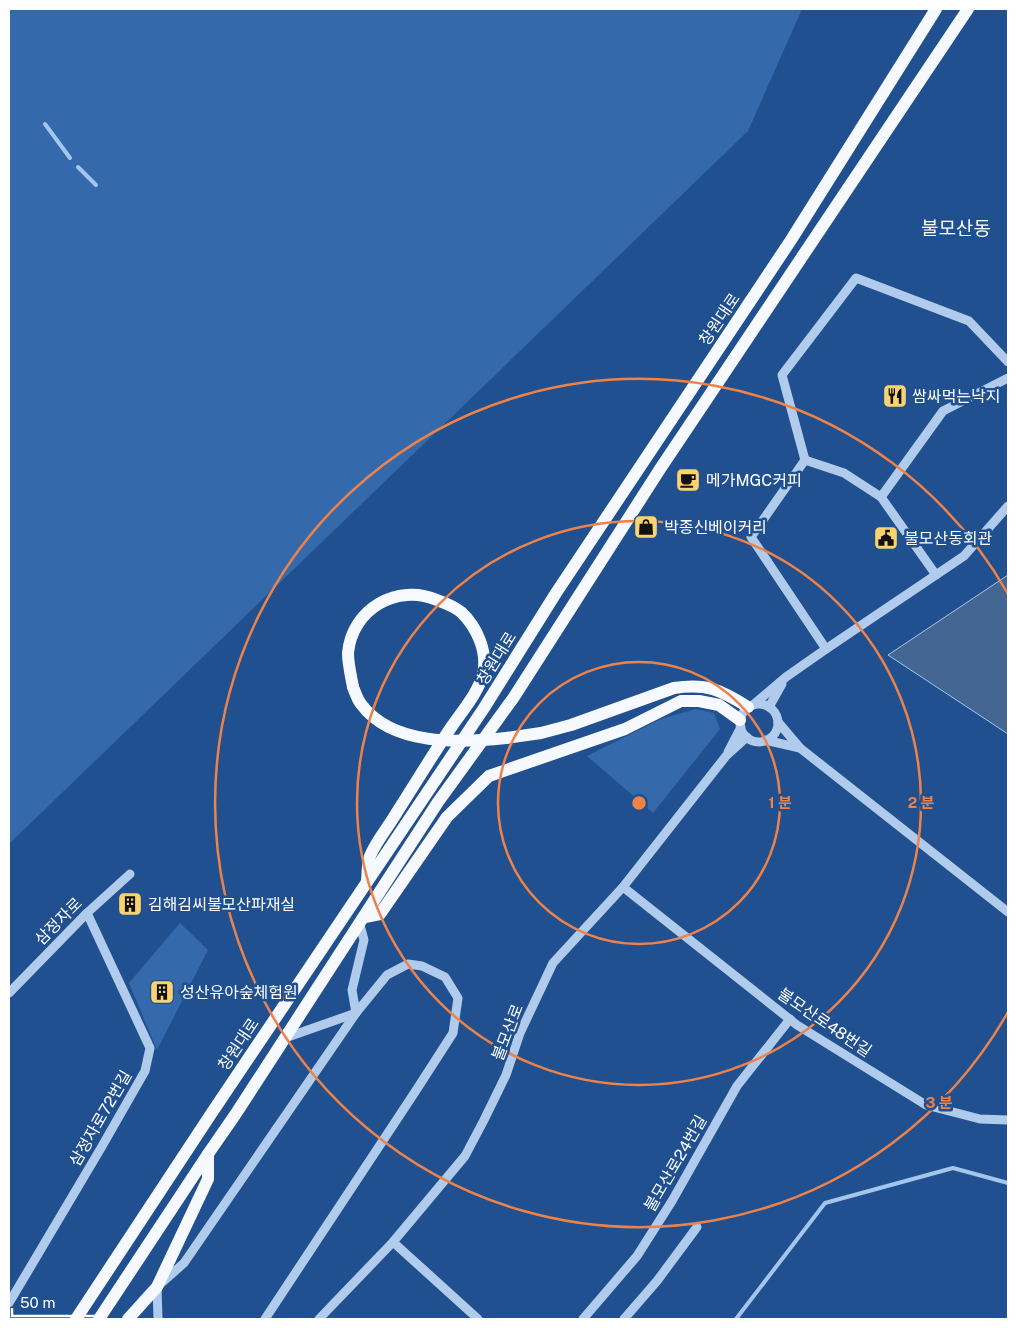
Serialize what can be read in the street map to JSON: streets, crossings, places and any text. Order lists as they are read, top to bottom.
{
  "streets": {
    "main road": ["창원대로"],
    "street": [
      "삼정자로",
      "불모산로48번길",
      "불모산로",
      "삼정자로72번길",
      "불모산로24번길"
    ]
  },
  "crossings": [
    ["삼정자로", "삼정자로72번길"],
    ["불모산로48번길", "불모산로"],
    ["불모산로48번길", "불모산로24번길"]
  ],
  "districts": ["불모산동"],
  "places": {
    "restaurant": ["쌈싸먹는낙지"],
    "cafe": ["메가MGC커피"],
    "shop": ["박종신베이커리"],
    "public building": ["불모산동회관"],
    "building": ["김해김씨불모산파재실", "성산유아숲체험원"]
  },
  "scale_bar": "50 m",
  "rings": ["1 분", "2 분", "3 분"]
}
